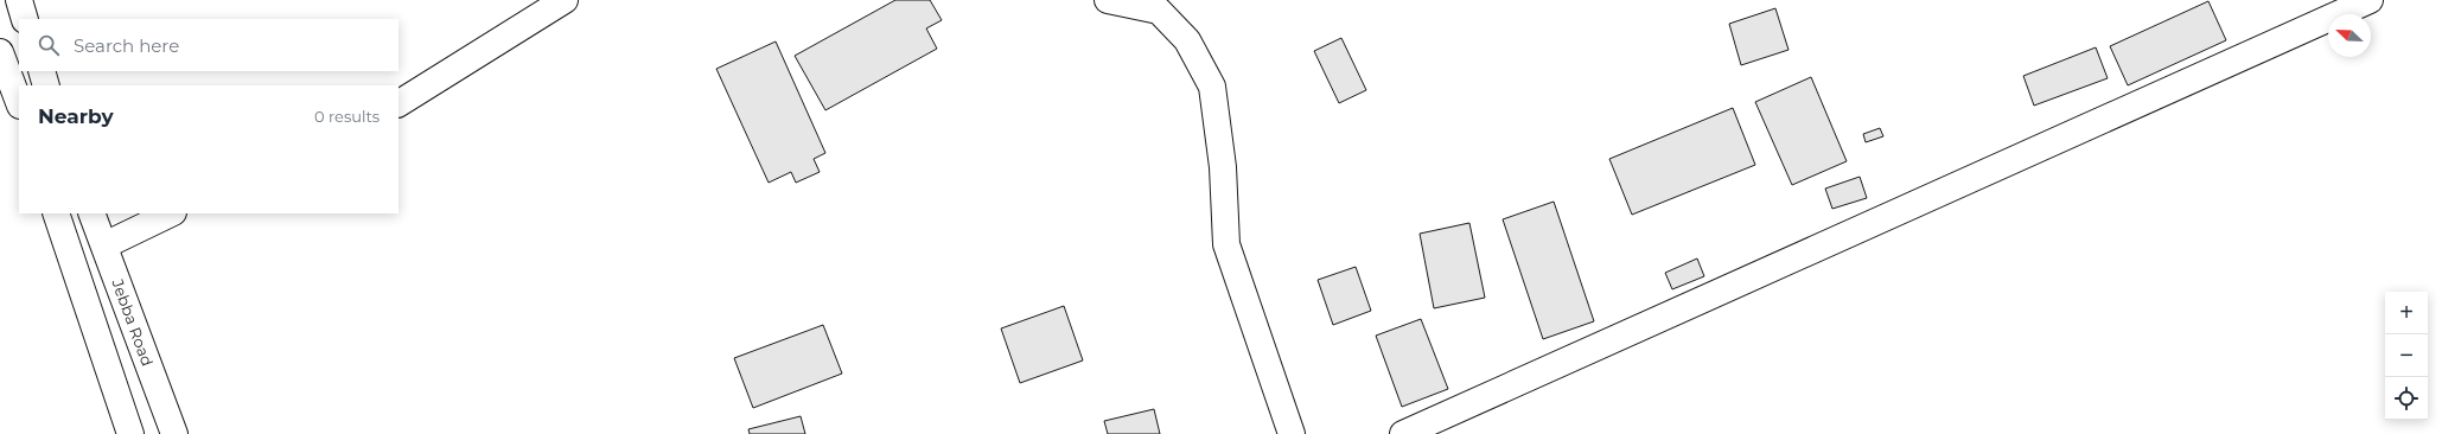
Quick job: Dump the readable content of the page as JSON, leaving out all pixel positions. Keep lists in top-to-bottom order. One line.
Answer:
{"streets":{"main road":["Jebba Road"]},"north":"top left","page":{"search":"Search here","heading":["Nearby","0 results"],"map_buttons":["+","−"]}}
